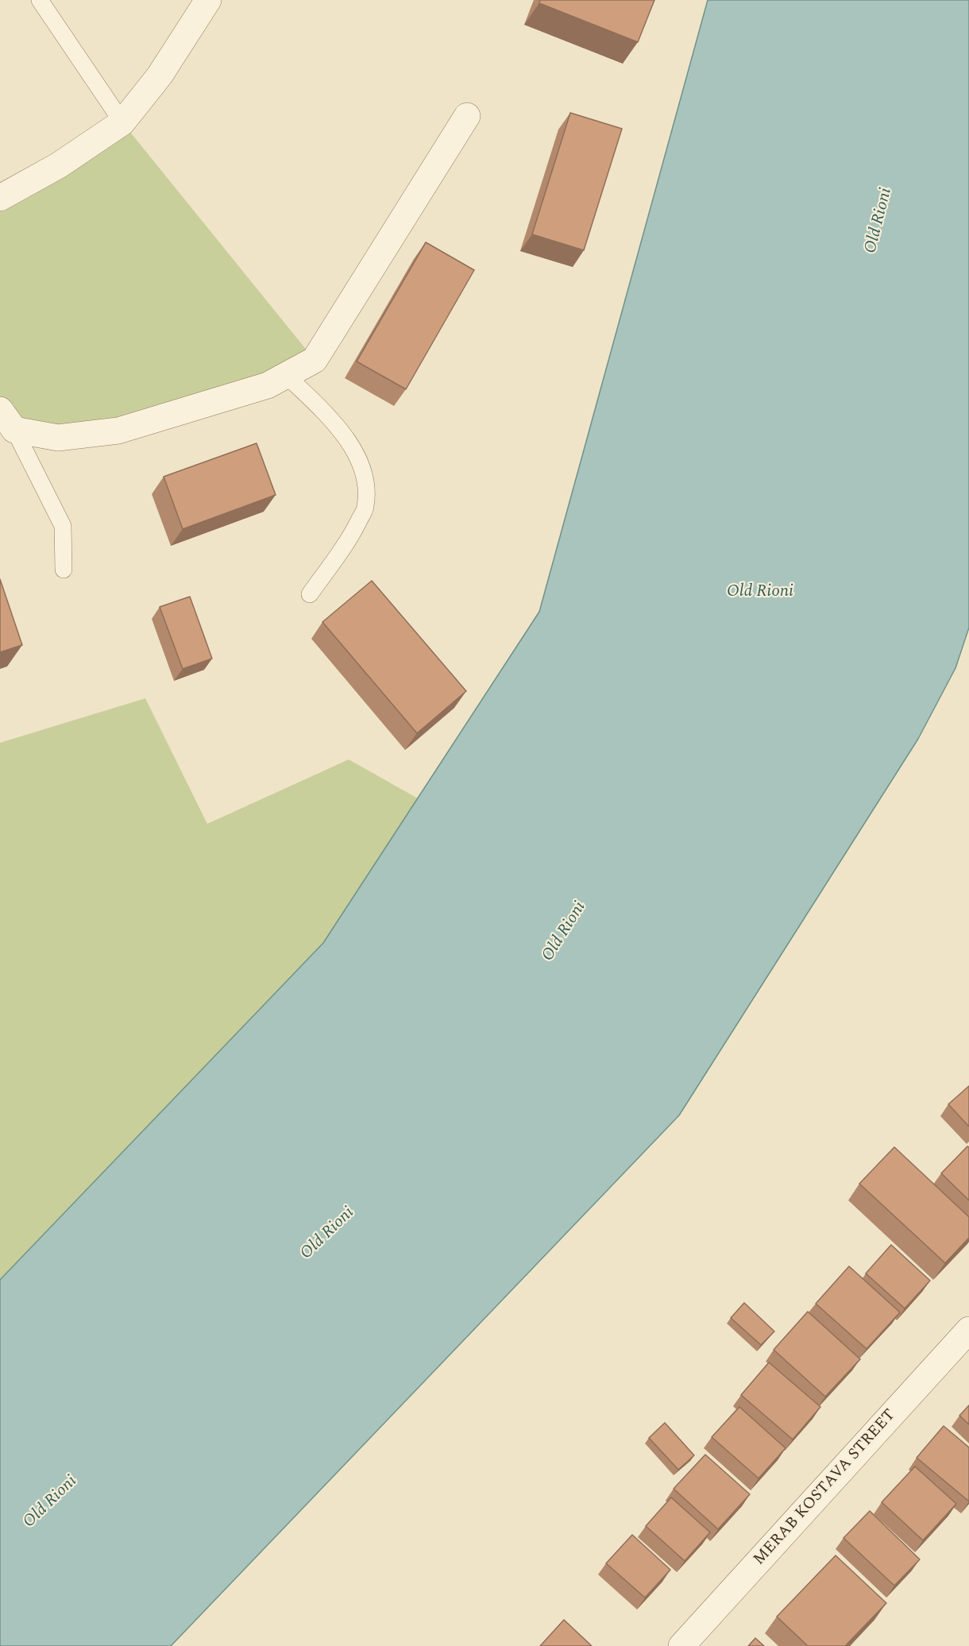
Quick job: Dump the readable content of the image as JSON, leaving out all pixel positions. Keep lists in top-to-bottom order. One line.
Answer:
{"streets":{"street":["MERAB KOSTAVA STREET"]},"water":["Old Rioni"]}
